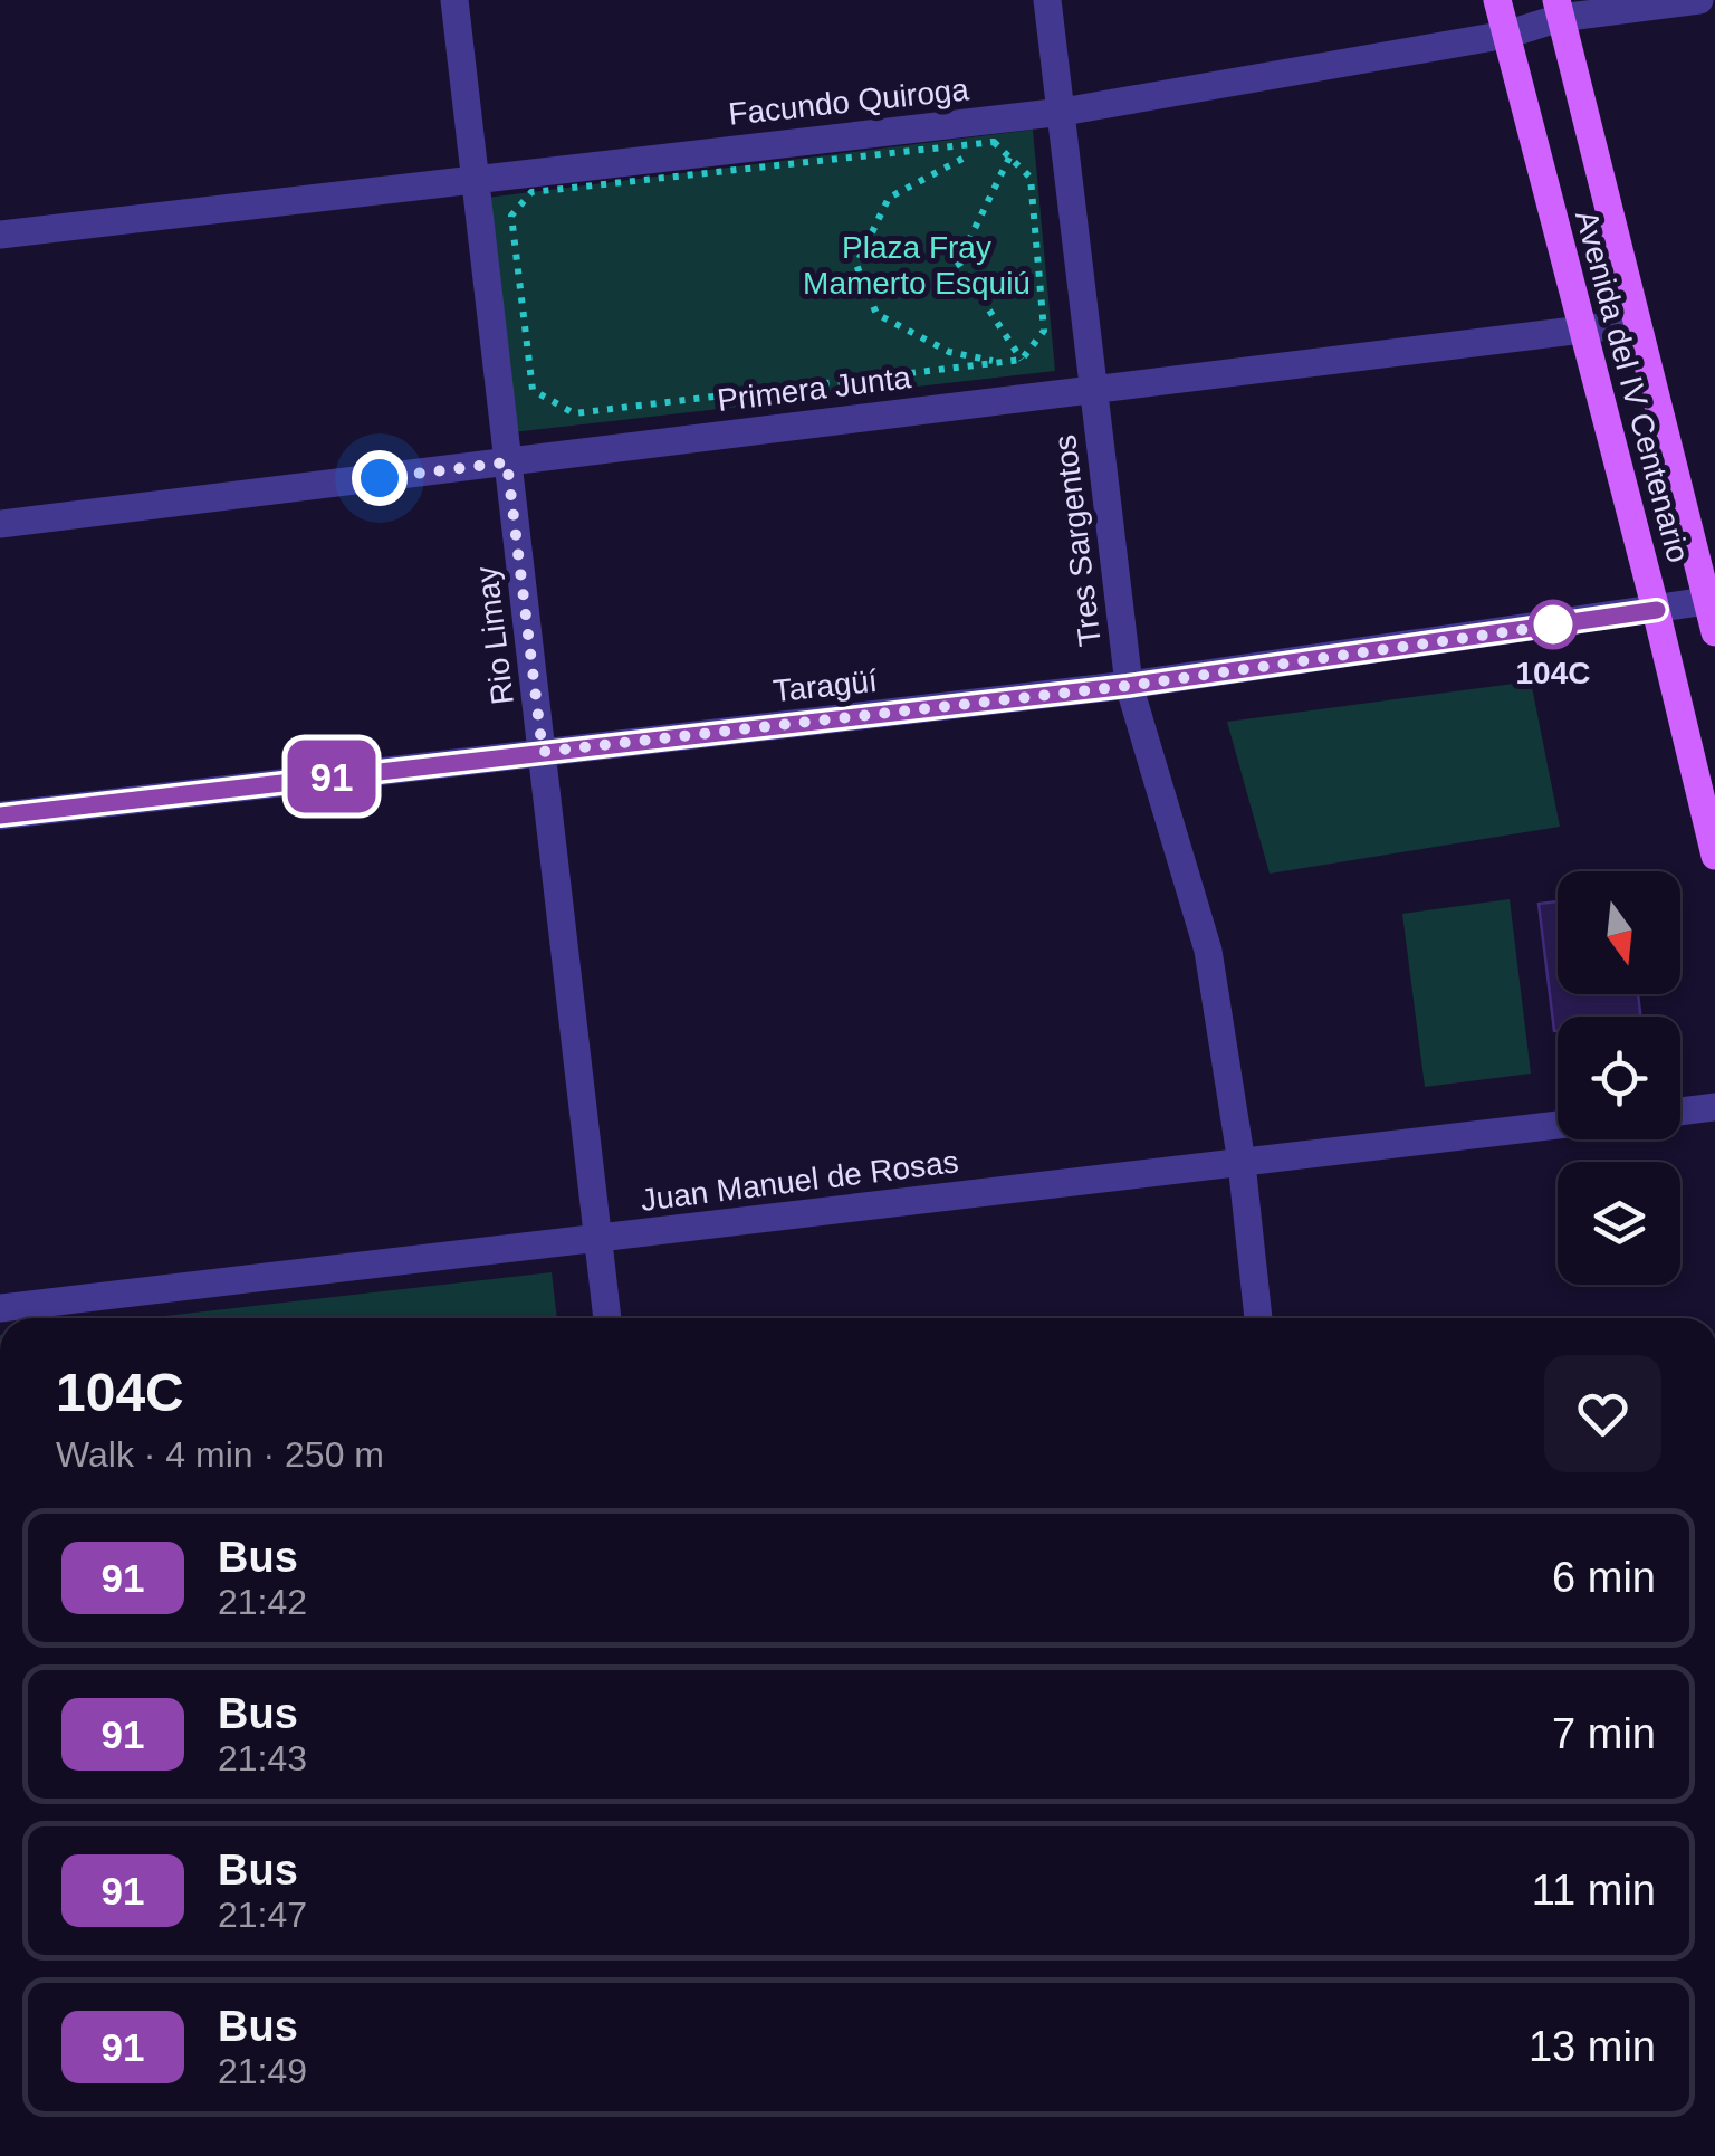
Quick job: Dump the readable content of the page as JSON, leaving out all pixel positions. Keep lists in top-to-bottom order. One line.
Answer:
{"streets":{"main road":["Avenida del IV Centenario"],"street":["Facundo Quiroga","Primera Junta","Tres Sargentos","Rio Limay","Taragüí","Juan Manuel de Rosas"]},"crossings":[["Facundo Quiroga","Avenida del IV Centenario"],["Facundo Quiroga","Tres Sargentos"],["Facundo Quiroga","Rio Limay"],["Avenida del IV Centenario","Primera Junta"],["Avenida del IV Centenario","Taragüí"],["Primera Junta","Tres Sargentos"],["Primera Junta","Rio Limay"],["Tres Sargentos","Taragüí"],["Tres Sargentos","Juan Manuel de Rosas"],["Rio Limay","Taragüí"],["Rio Limay","Juan Manuel de Rosas"]],"parks":["Plaza Fray Mamerto Esquiú"],"places":["104C"],"lines":["bus line 91"],"north":"bottom","page":{"on_map":"91","heading":["104C","Walk · 4 min · 250 m"],"list":[{"mark":"91","name":"Bus","note":"21:42","value":"6 min"},{"mark":"91","name":"Bus","note":"21:43","value":"7 min"},{"mark":"91","name":"Bus","note":"21:47","value":"11 min"},{"mark":"91","name":"Bus","note":"21:49","value":"13 min"}]}}
